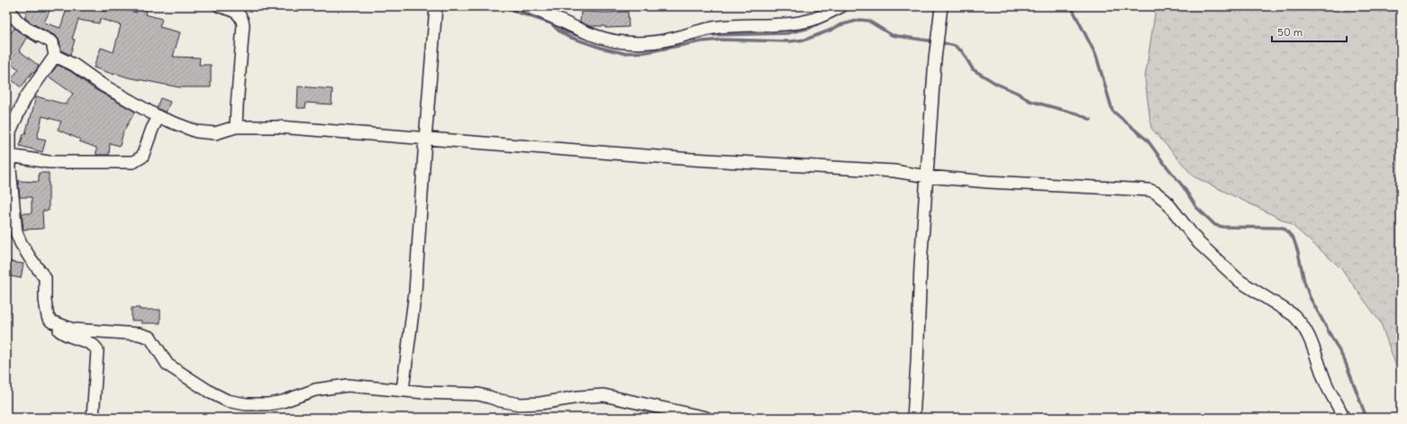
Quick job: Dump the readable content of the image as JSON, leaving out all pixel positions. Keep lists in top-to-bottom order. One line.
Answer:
{"scale_bar":"50 m"}
